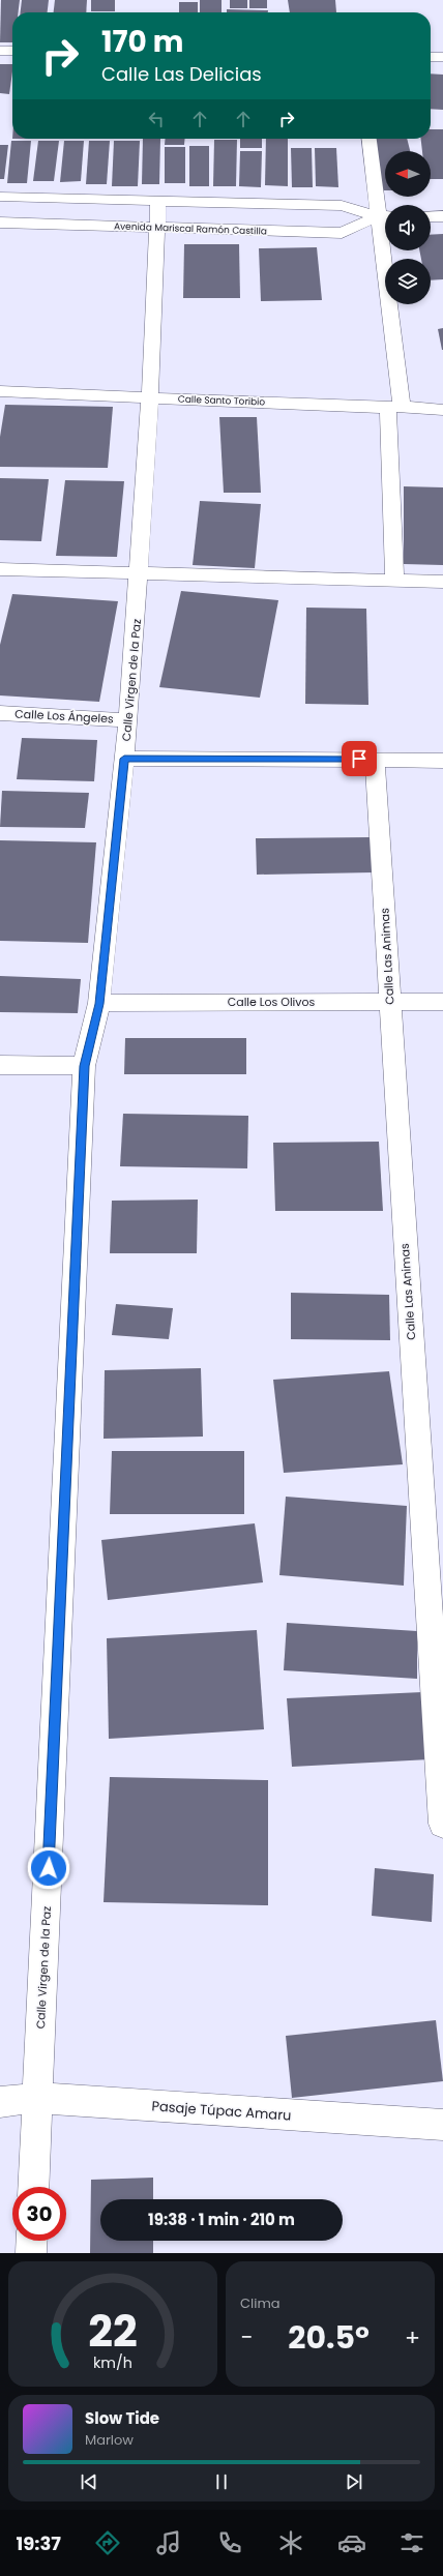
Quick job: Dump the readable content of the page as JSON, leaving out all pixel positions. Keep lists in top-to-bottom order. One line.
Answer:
{"streets":{"street":["Avenida Mariscal Ramón Castilla","Calle Santo Toribio","Calle Virgen de la Paz","Calle Los Ángeles","Calle Las Animas","Calle Los Olivos","Pasaje Túpac Amaru"]},"crossings":[["Avenida Mariscal Ramón Castilla","Calle Virgen de la Paz"],["Calle Santo Toribio","Calle Virgen de la Paz"],["Calle Virgen de la Paz","Calle Los Ángeles"],["Calle Virgen de la Paz","Calle Los Olivos"],["Calle Virgen de la Paz","Pasaje Túpac Amaru"],["Calle Las Animas","Calle Los Olivos"]],"north":"left","page":{"turn":["170 m","Calle Las Delicias"],"limit":"30","trip":"19:38 · 1 min · 210 m","tile":"Clima","heat":["−","20.5°","+"],"song":["Slow Tide","Marlow"],"tabs":"19:37","gauge":["22","km/h"]}}
